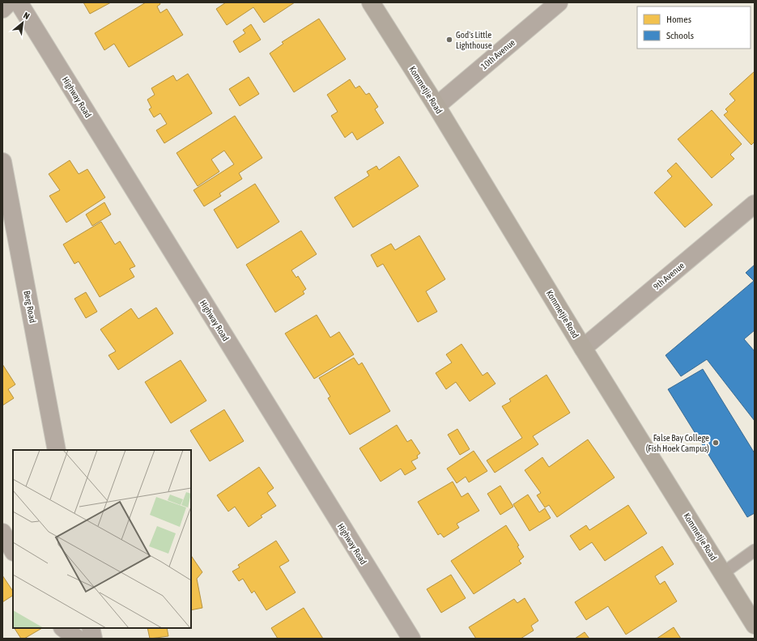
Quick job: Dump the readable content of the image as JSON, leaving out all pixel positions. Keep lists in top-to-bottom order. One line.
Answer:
{"streets":{"main road":["Kommetjie Road"],"street":["10th Avenue","Highway Road","9th Avenue","Berg Road"]},"crossings":[["10th Avenue","Kommetjie Road"],["Kommetjie Road","9th Avenue"]],"places":["God's Little Lighthouse","False Bay College (Fish Hoek Campus)"],"legend":["Homes","Schools"],"north":"top right"}
